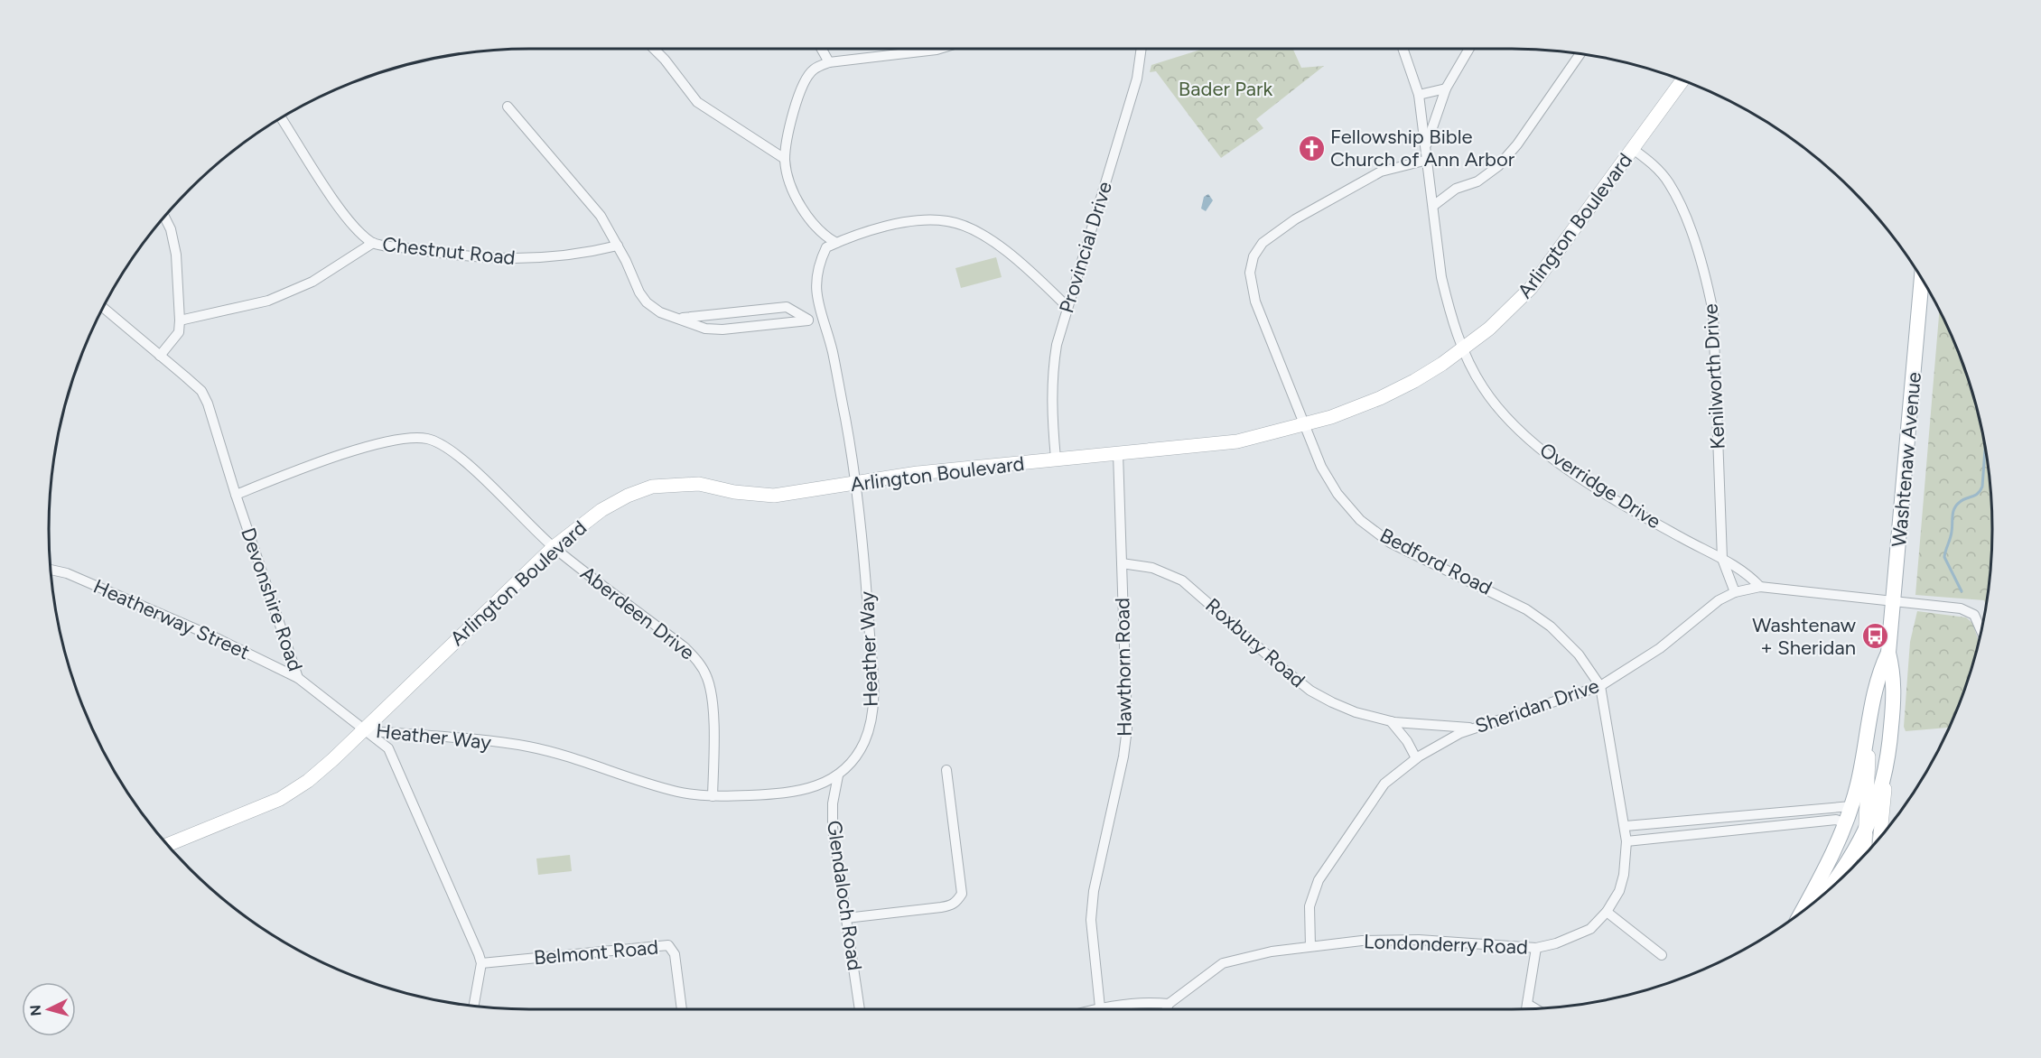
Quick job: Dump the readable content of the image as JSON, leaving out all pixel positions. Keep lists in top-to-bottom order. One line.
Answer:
{"streets":{"main road":["Washtenaw Avenue"],"street":["Arlington Boulevard","Provincial Drive","Chestnut Road","Kenilworth Drive","Overridge Drive","Bedford Road","Devonshire Road","Aberdeen Drive","Heatherway Street","Roxbury Road","Heather Way","Hawthorn Road","Sheridan Drive","Glendaloch Road","Londonderry Road","Belmont Road"]},"crossings":[["Arlington Boulevard","Provincial Drive"],["Arlington Boulevard","Kenilworth Drive"],["Arlington Boulevard","Overridge Drive"],["Arlington Boulevard","Bedford Road"],["Arlington Boulevard","Devonshire Road"],["Arlington Boulevard","Aberdeen Drive"],["Arlington Boulevard","Heather Way"],["Arlington Boulevard","Hawthorn Road"],["Kenilworth Drive","Overridge Drive"],["Kenilworth Drive","Sheridan Drive"],["Washtenaw Avenue","Sheridan Drive"],["Overridge Drive","Bedford Road"],["Overridge Drive","Sheridan Drive"],["Bedford Road","Sheridan Drive"],["Bedford Road","Londonderry Road"],["Devonshire Road","Aberdeen Drive"],["Devonshire Road","Heatherway Street"],["Devonshire Road","Heather Way"],["Devonshire Road","Belmont Road"],["Aberdeen Drive","Heather Way"],["Roxbury Road","Hawthorn Road"],["Roxbury Road","Sheridan Drive"],["Heather Way","Glendaloch Road"],["Sheridan Drive","Londonderry Road"]],"parks":["Bader Park"],"places":{"church":["Fellowship Bible Church of Ann Arbor"],"bus stop":["Washtenaw + Sheridan"]},"north":"left"}
